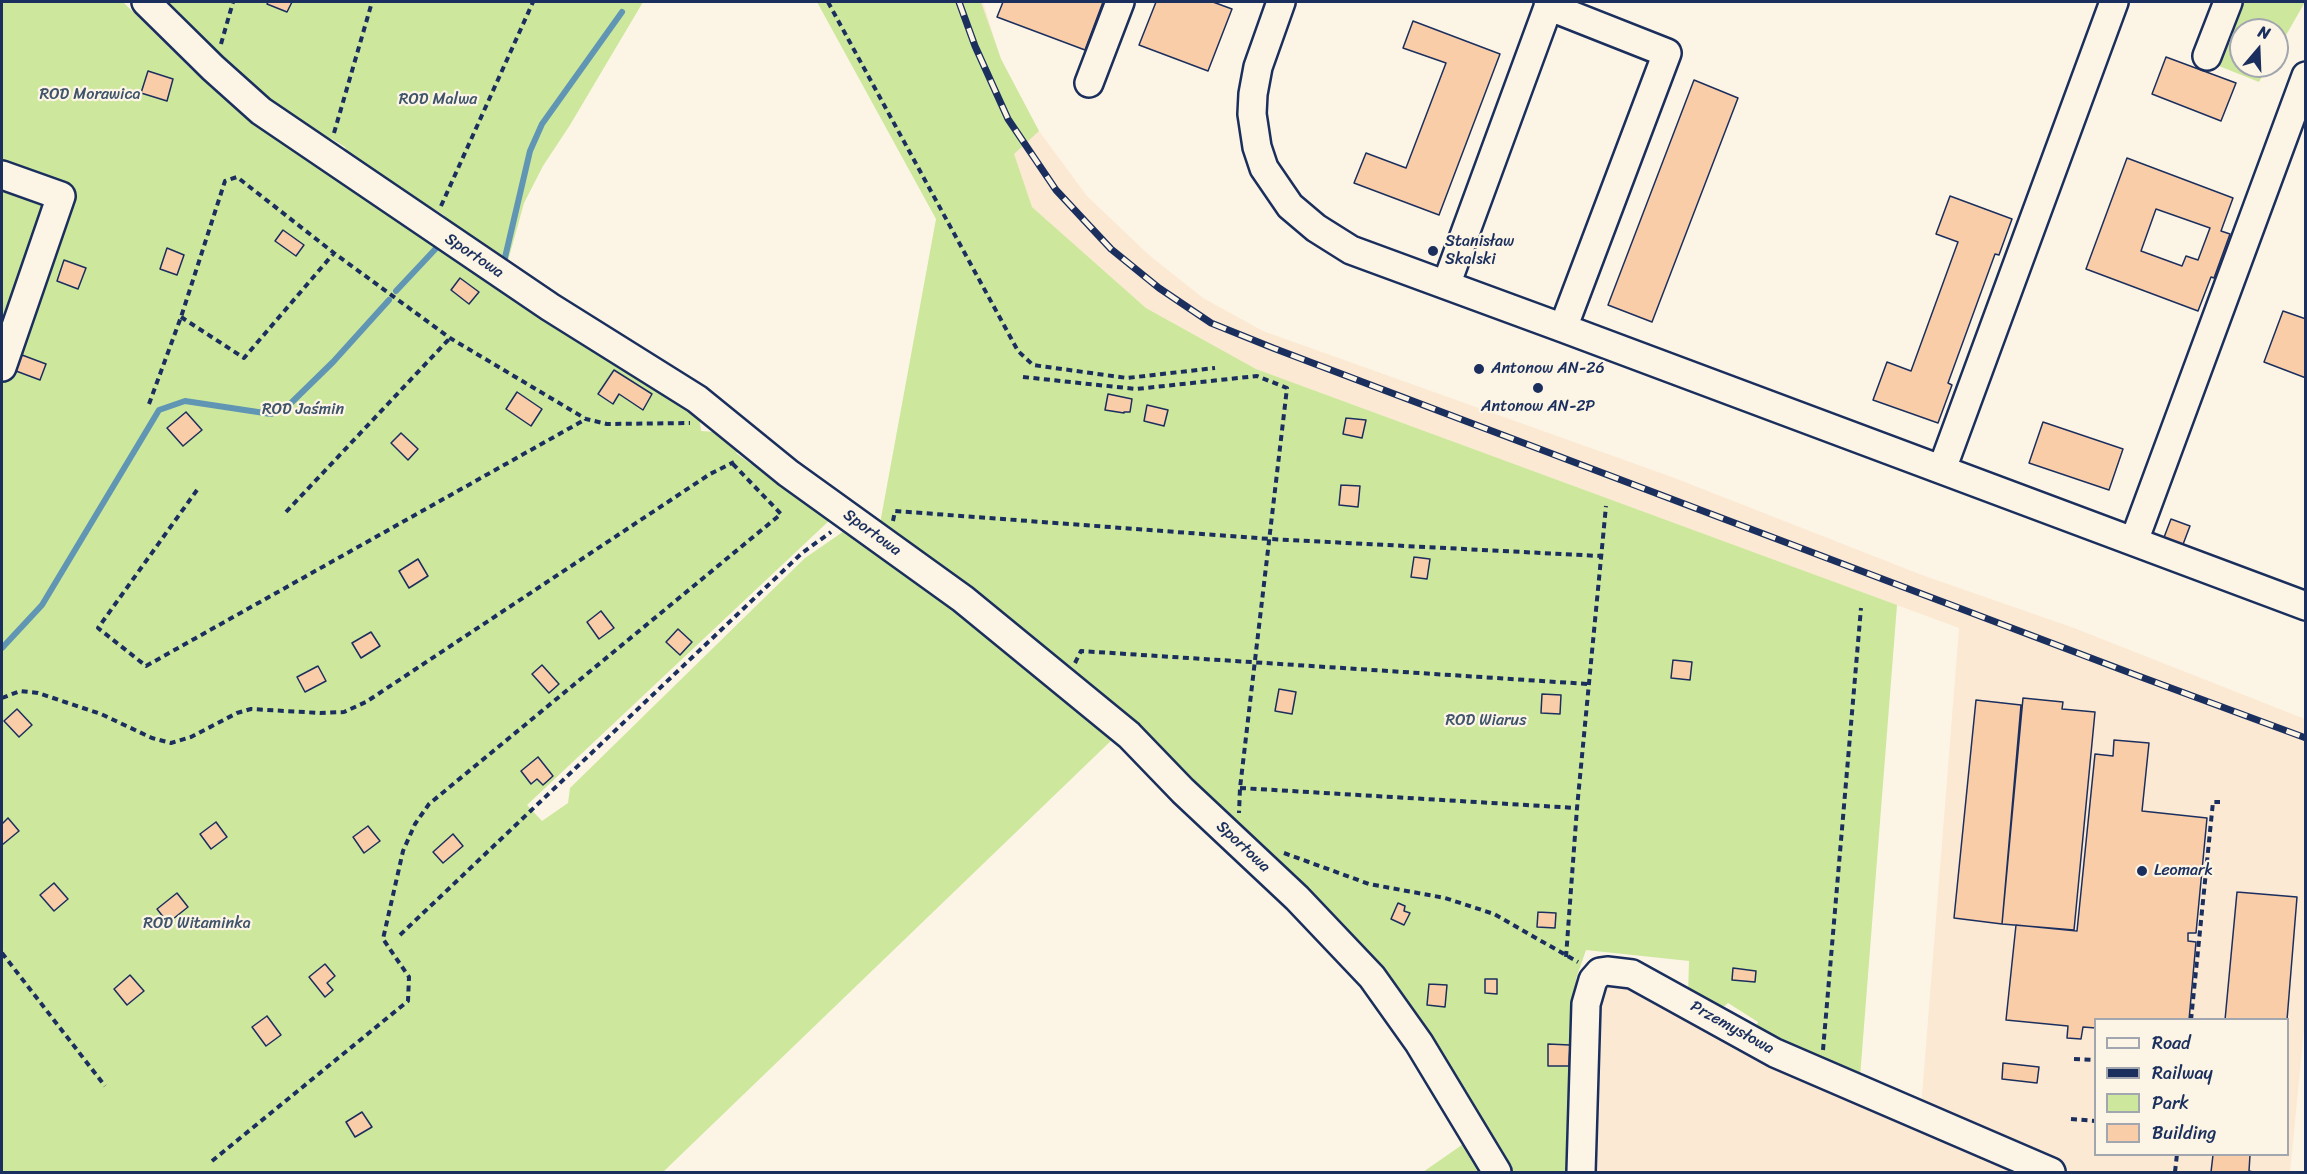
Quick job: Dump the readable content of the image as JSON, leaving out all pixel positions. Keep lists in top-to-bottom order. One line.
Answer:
{"streets":{"street":["Sportowa","Przemysłowa"]},"parks":["ROD Morawica","ROD Malwa","ROD Jaśmin","ROD Wiarus","ROD Witaminka"],"places":["Stanisław Skalski","Antonow AN-26","Antonow AN-2P","Leomark"],"legend":["Road","Railway","Park","Building"],"north":"top"}
